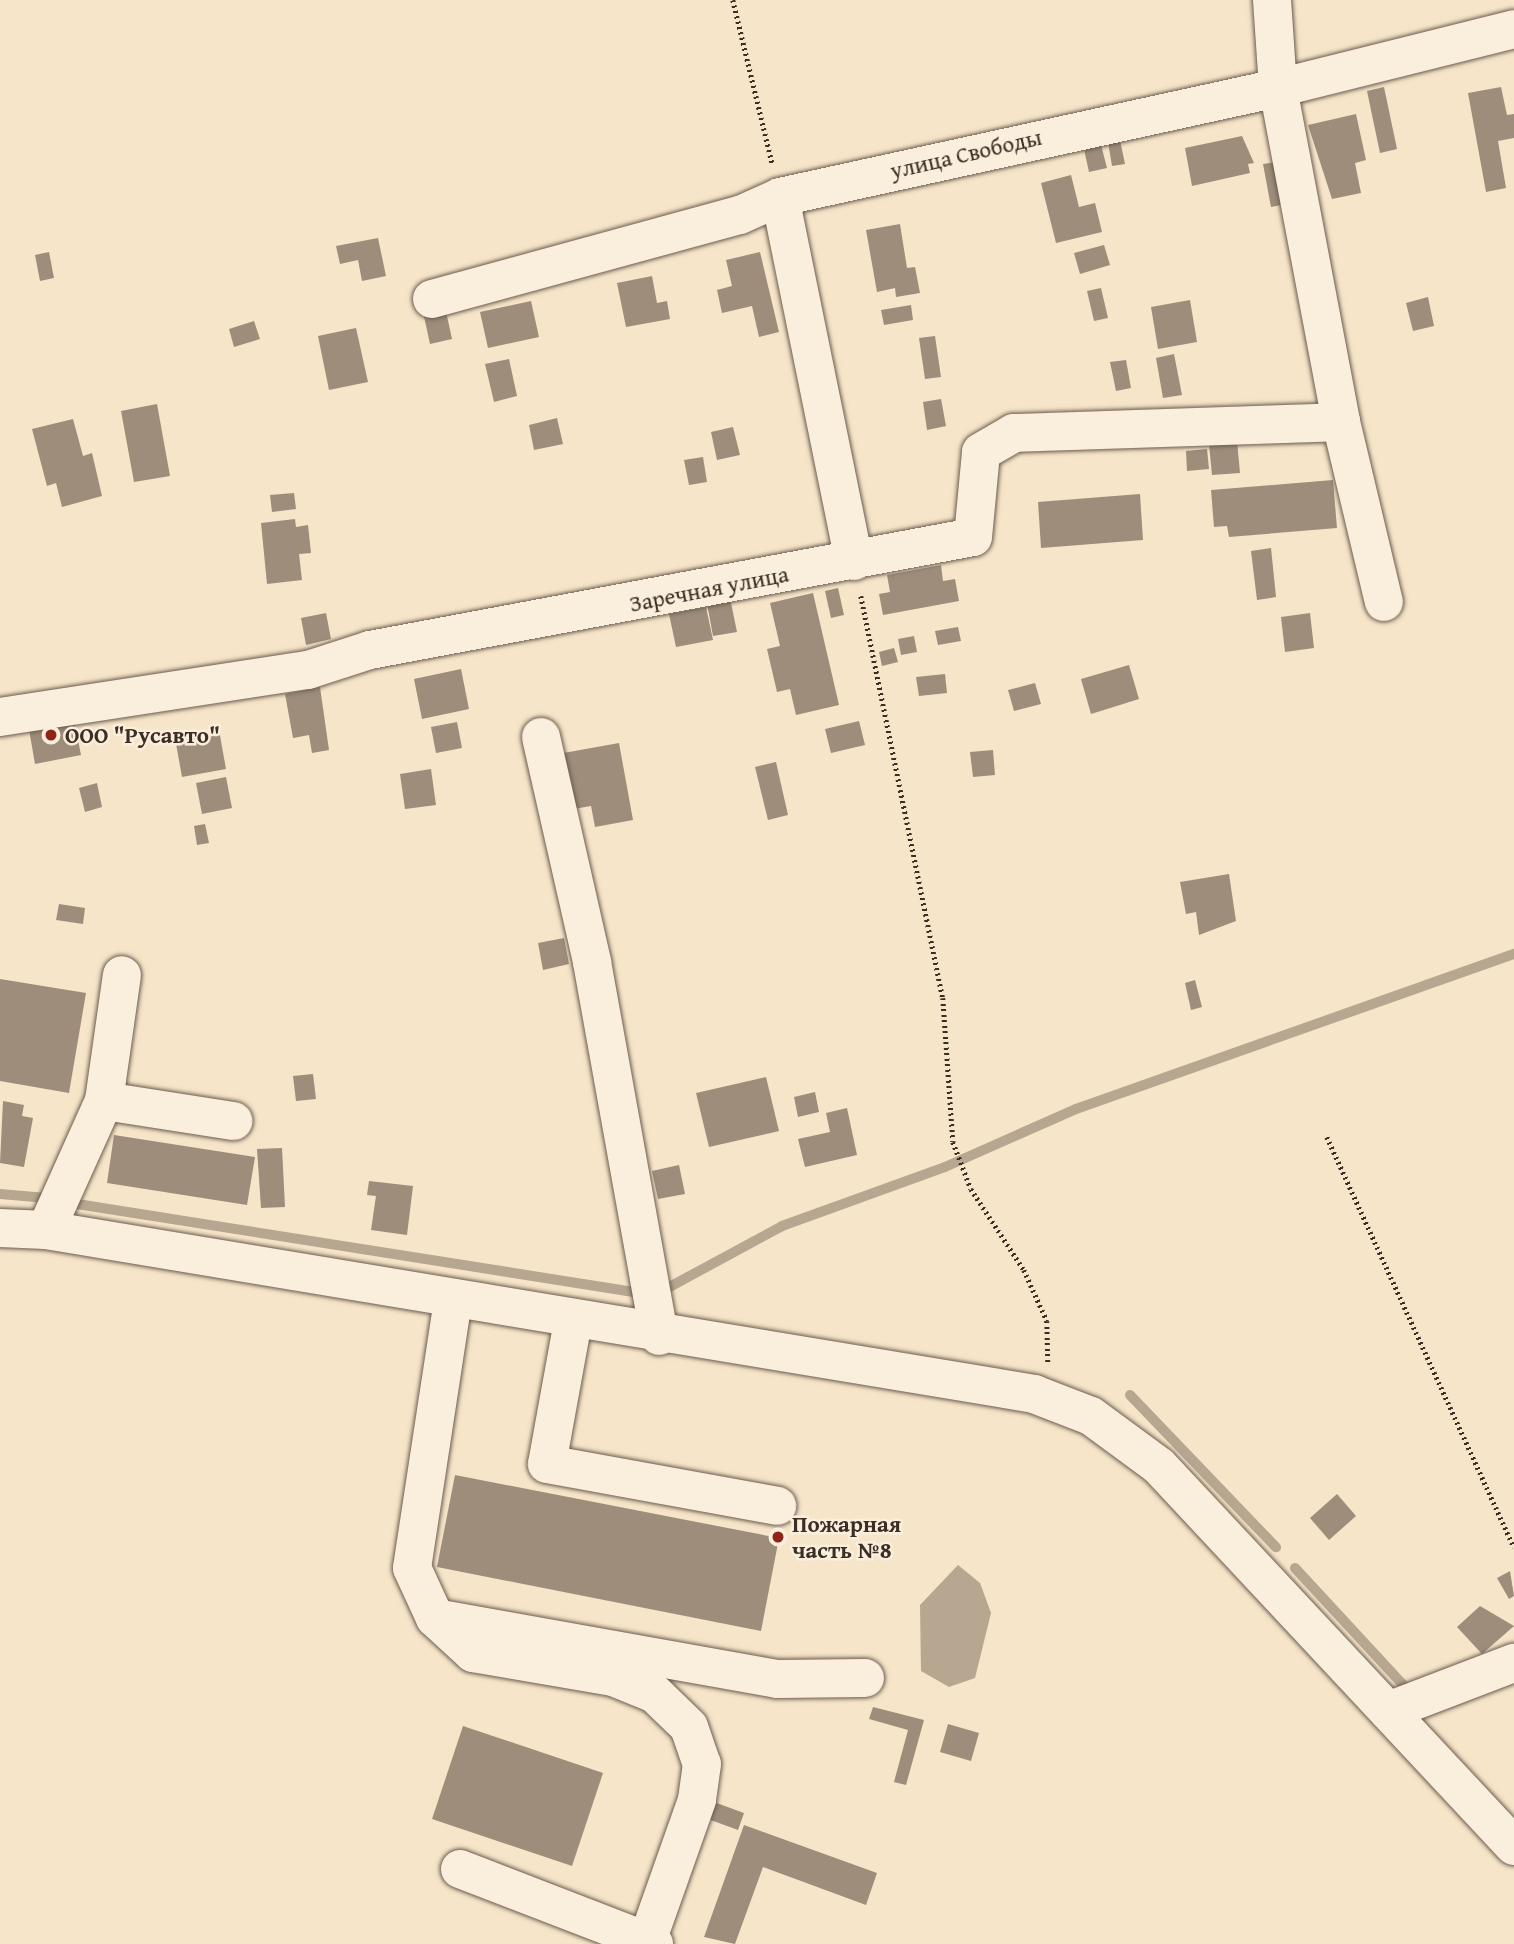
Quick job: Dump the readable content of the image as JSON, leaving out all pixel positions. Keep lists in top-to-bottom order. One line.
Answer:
{"streets":{"street":["улица Свободы","Заречная улица"]},"places":["ООО \"Русавто\"","Пожарная часть №8"]}
